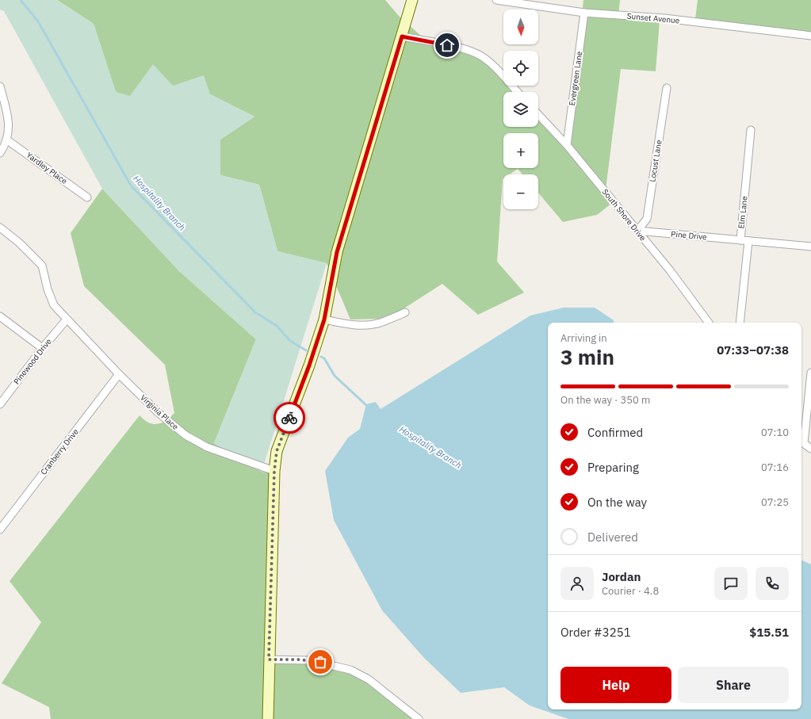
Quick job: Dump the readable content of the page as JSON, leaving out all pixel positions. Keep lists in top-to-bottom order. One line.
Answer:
{"streets":{"street":["Sunset Avenue","Evergreen Lane","Locust Lane","Yardley Place","Elm Lane","South Shore Drive","Pine Drive","Pinewood Drive","Virginia Place","Cranberry Drive"]},"crossings":[["Sunset Avenue","Evergreen Lane"],["Evergreen Lane","South Shore Drive"],["Locust Lane","South Shore Drive"],["Locust Lane","Pine Drive"],["Elm Lane","Pine Drive"],["South Shore Drive","Pine Drive"],["Pinewood Drive","Virginia Place"],["Virginia Place","Cranberry Drive"]],"water":["Hospitality Branch"],"north":"bottom","page":{"map_buttons":["+","−"],"heading":["3 min","Arriving in","07:33–07:38"],"panel":["Jordan","Courier · 4.8","Order #3251","$15.51"],"bar":"On the way · 350 m","list":[["Confirmed","07:10"],["Preparing","07:16"],["On the way","07:25"],"Delivered"],"buttons":["Help","Share"]}}
